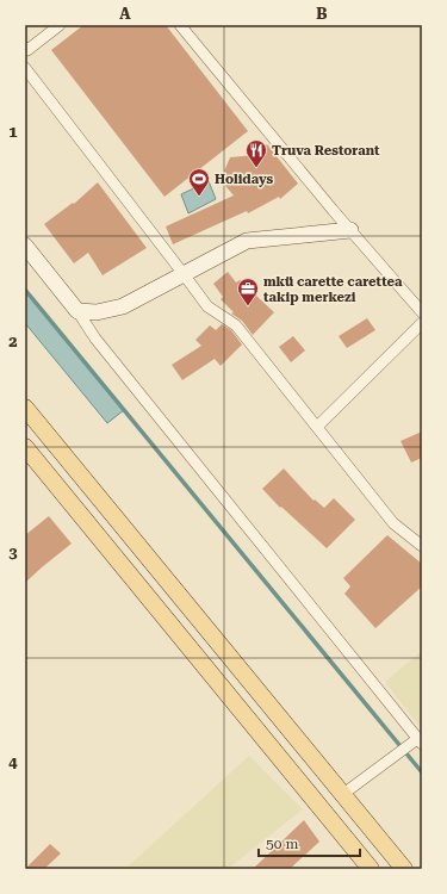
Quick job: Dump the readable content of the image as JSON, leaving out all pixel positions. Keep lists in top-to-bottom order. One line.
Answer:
{"places":{"restaurant":["Truva Restorant"],"sports":["Holidays"],"office":["mkü carette carettea takip merkezi"]},"scale_bar":"50 m","grid":{"columns":["A","B"],"rows":["1","2","3","4"]}}
